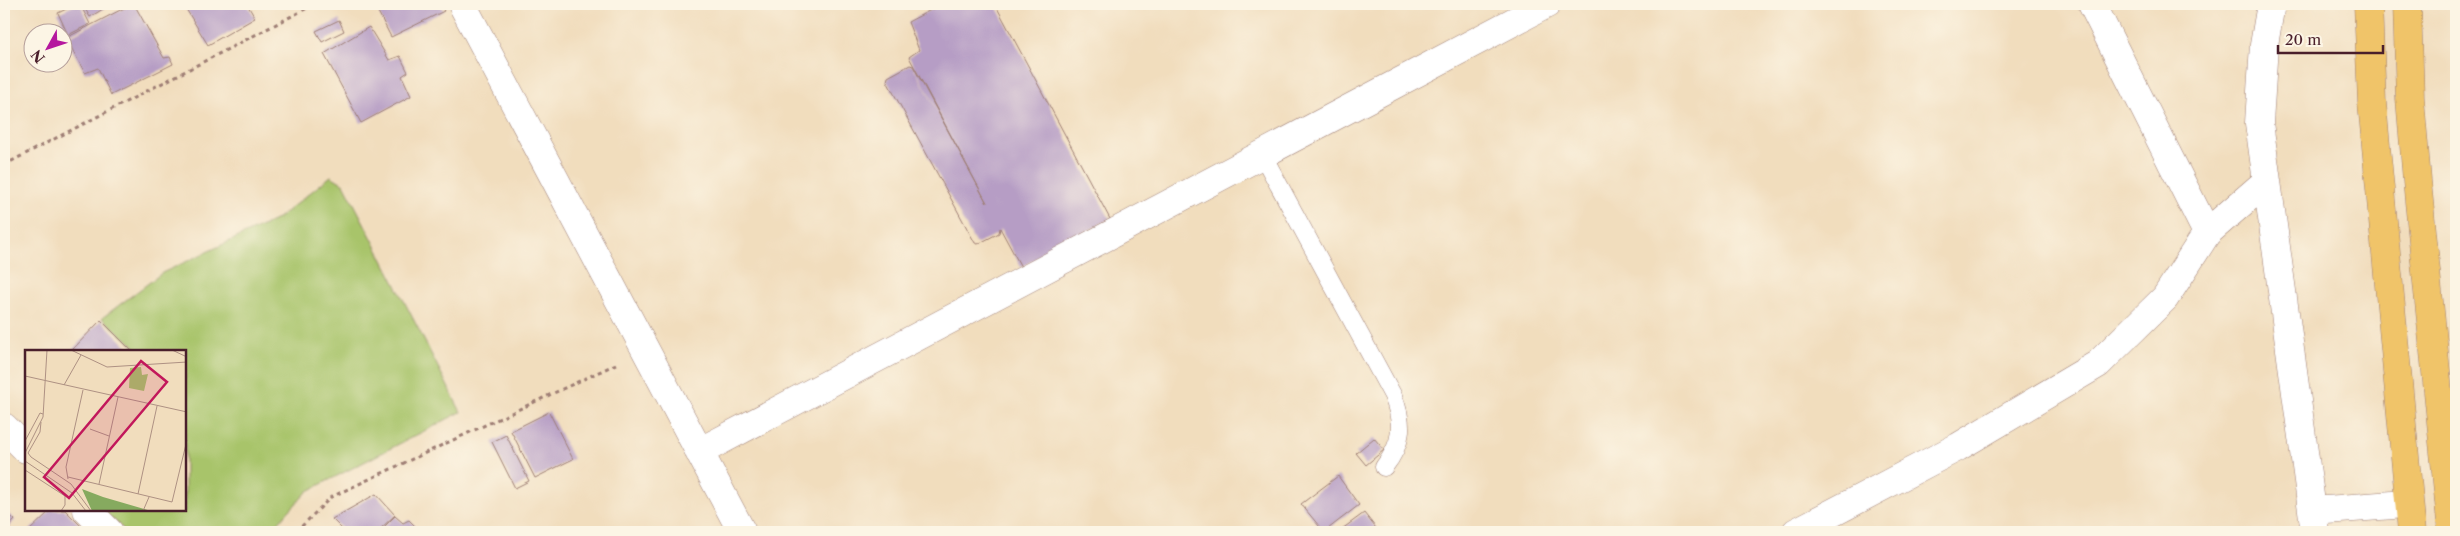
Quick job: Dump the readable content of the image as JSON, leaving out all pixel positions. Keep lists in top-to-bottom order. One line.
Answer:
{"scale_bar":"20 m","north":"bottom left"}
